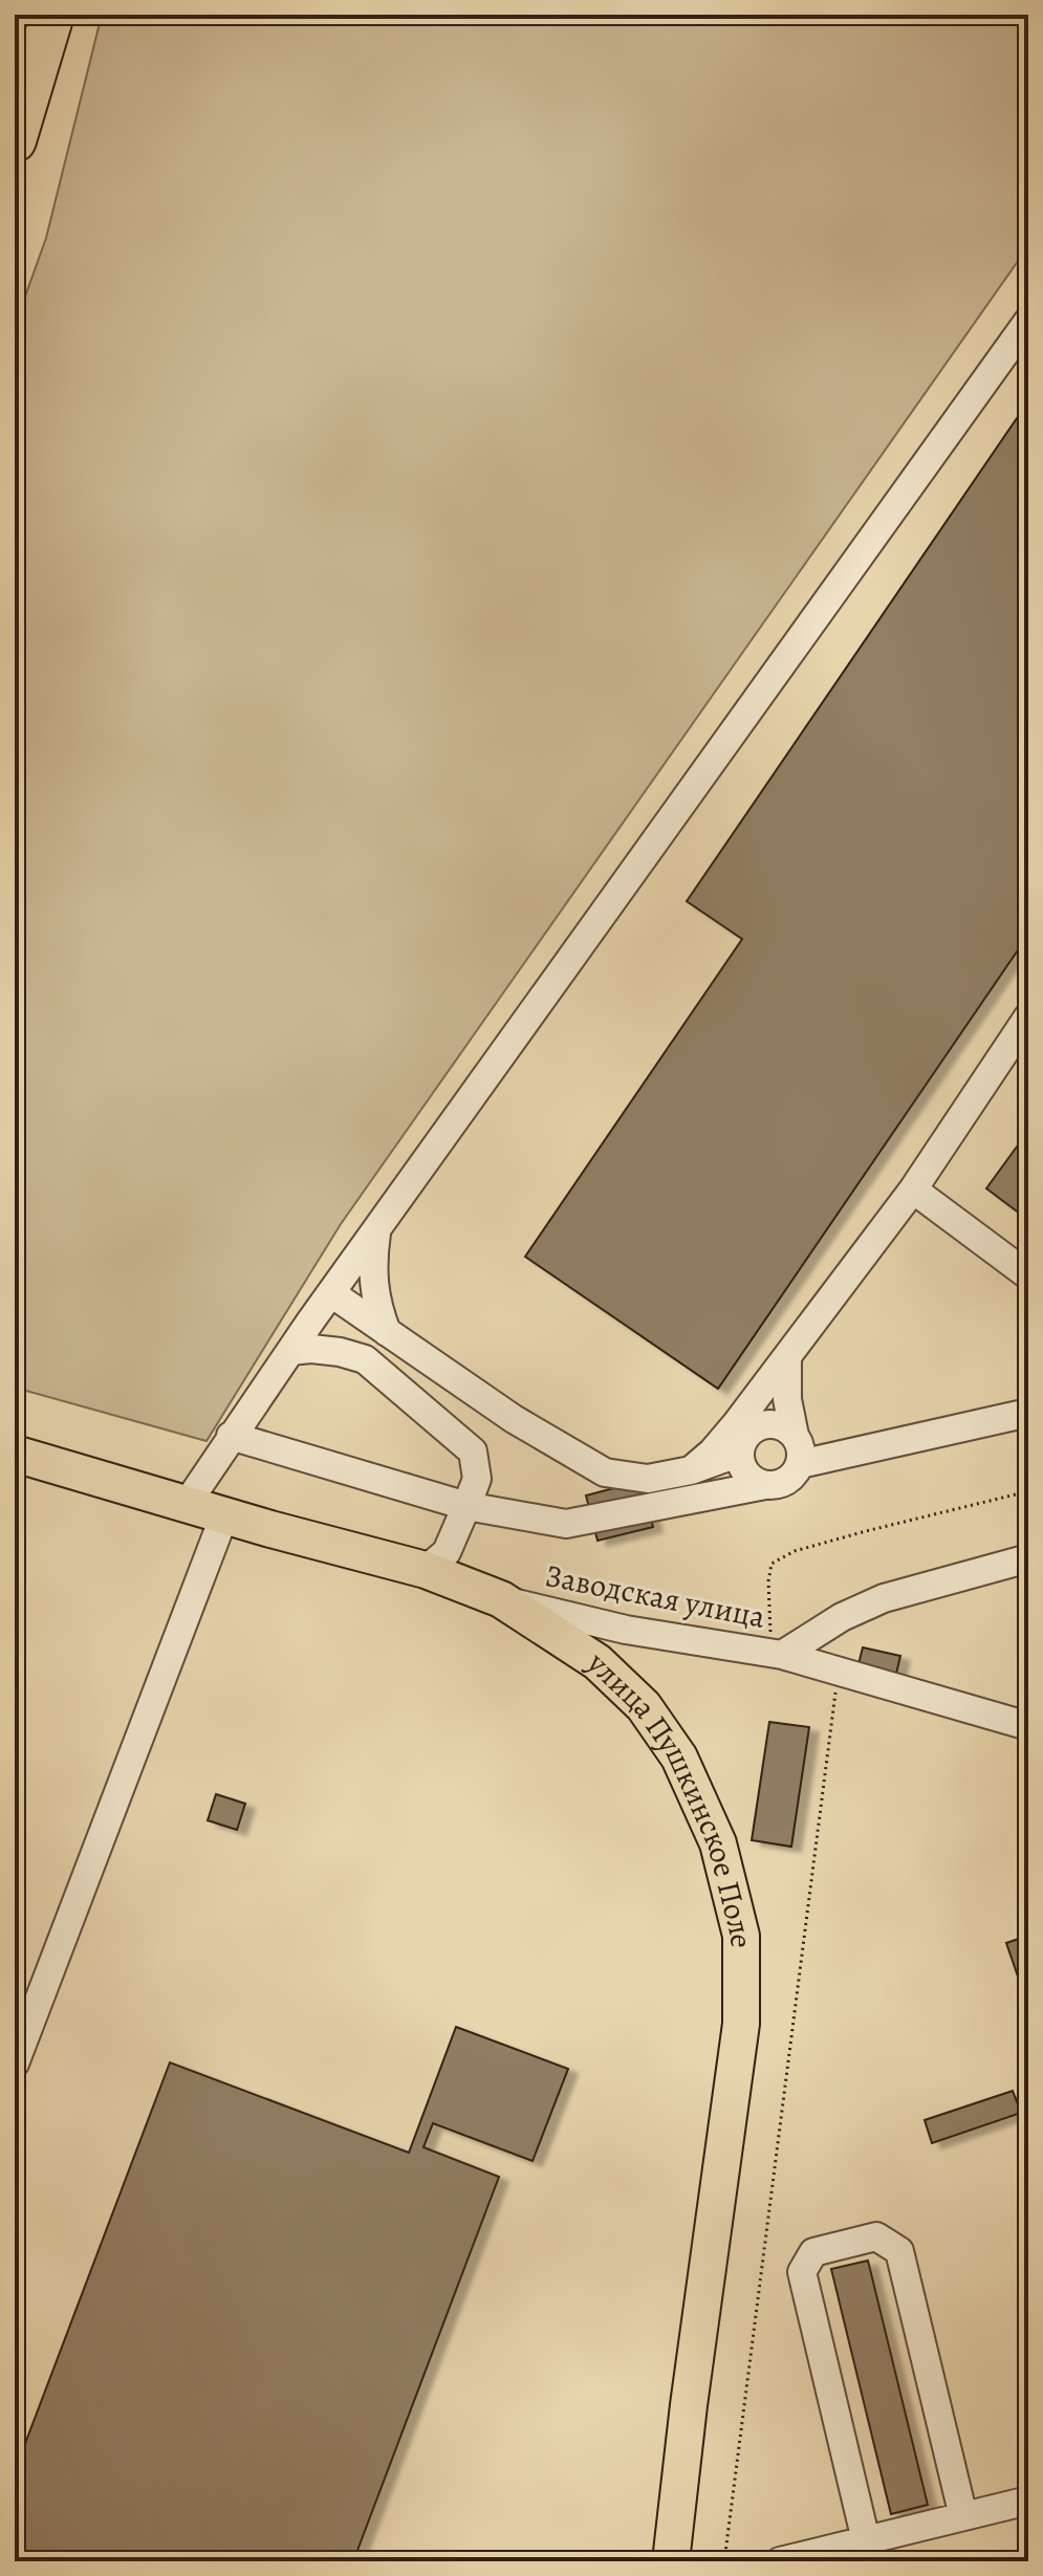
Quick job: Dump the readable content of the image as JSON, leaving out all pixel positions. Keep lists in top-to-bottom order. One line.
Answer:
{"streets":{"main road":["улица Пушкинское Поле"],"street":["Заводская улица"]},"crossings":[["Заводская улица","улица Пушкинское Поле"]]}
